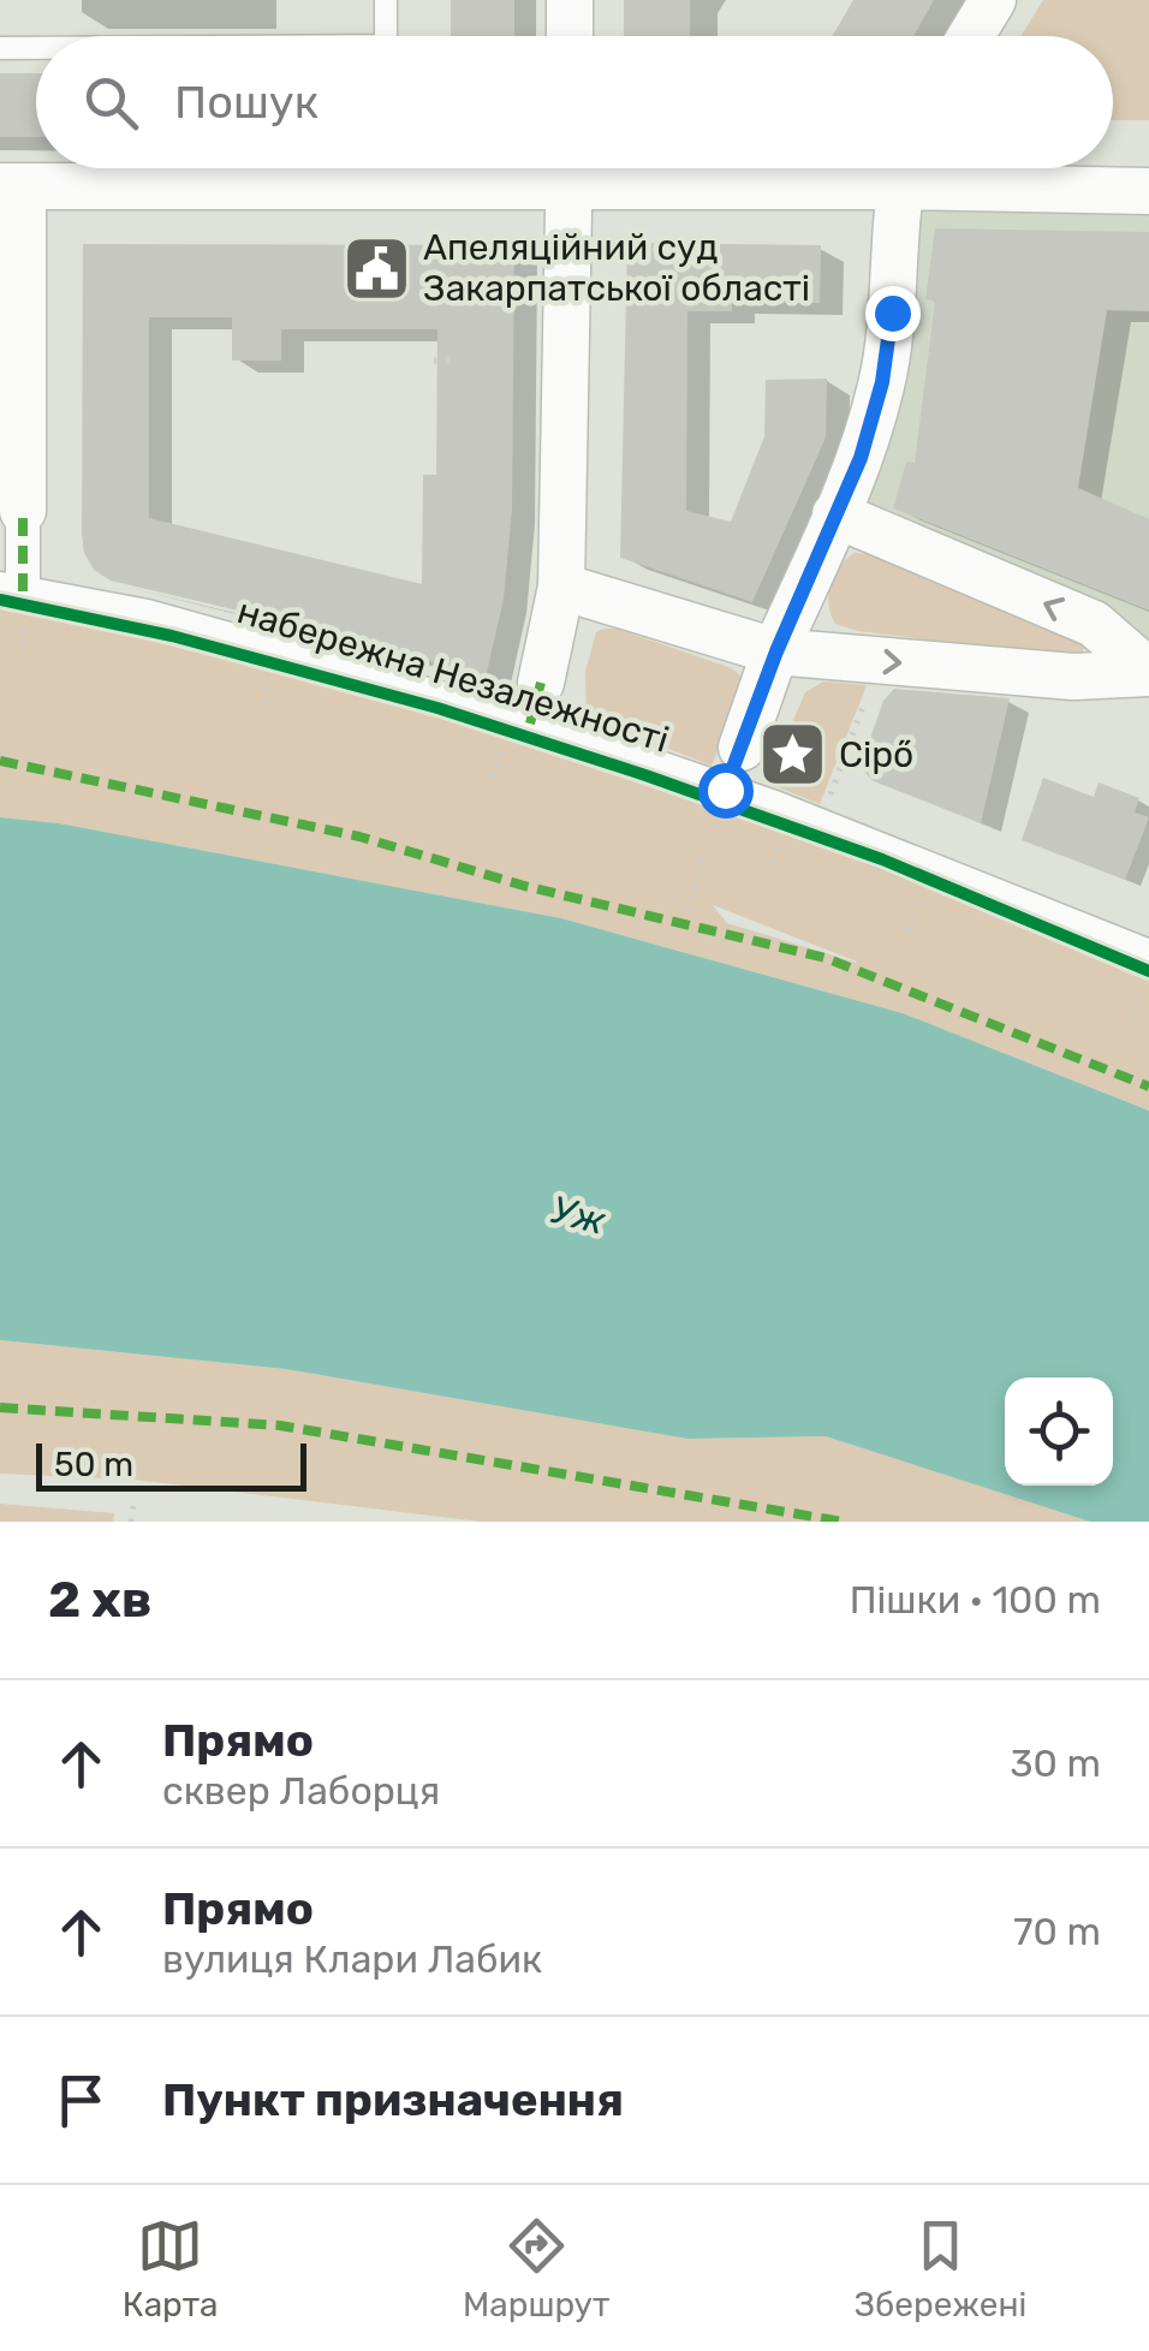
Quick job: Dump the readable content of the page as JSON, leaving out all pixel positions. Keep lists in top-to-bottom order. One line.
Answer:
{"streets":{"street":["набережна Незалежності"]},"water":["Уж"],"places":{"public building":["Апеляційний суд Закарпатської області"],"place":["Cipő"]},"scale_bar":"50 m","page":{"search":"Пошук","scale":"50 m","heading":["2 хв","Пішки · 100 m"],"list":[["Прямо","сквер Лаборця","30 m"],["Прямо","вулиця Клари Лабик","70 m"],"Пункт призначення"],"nav":["Карта","Маршрут","Збережені"]}}
